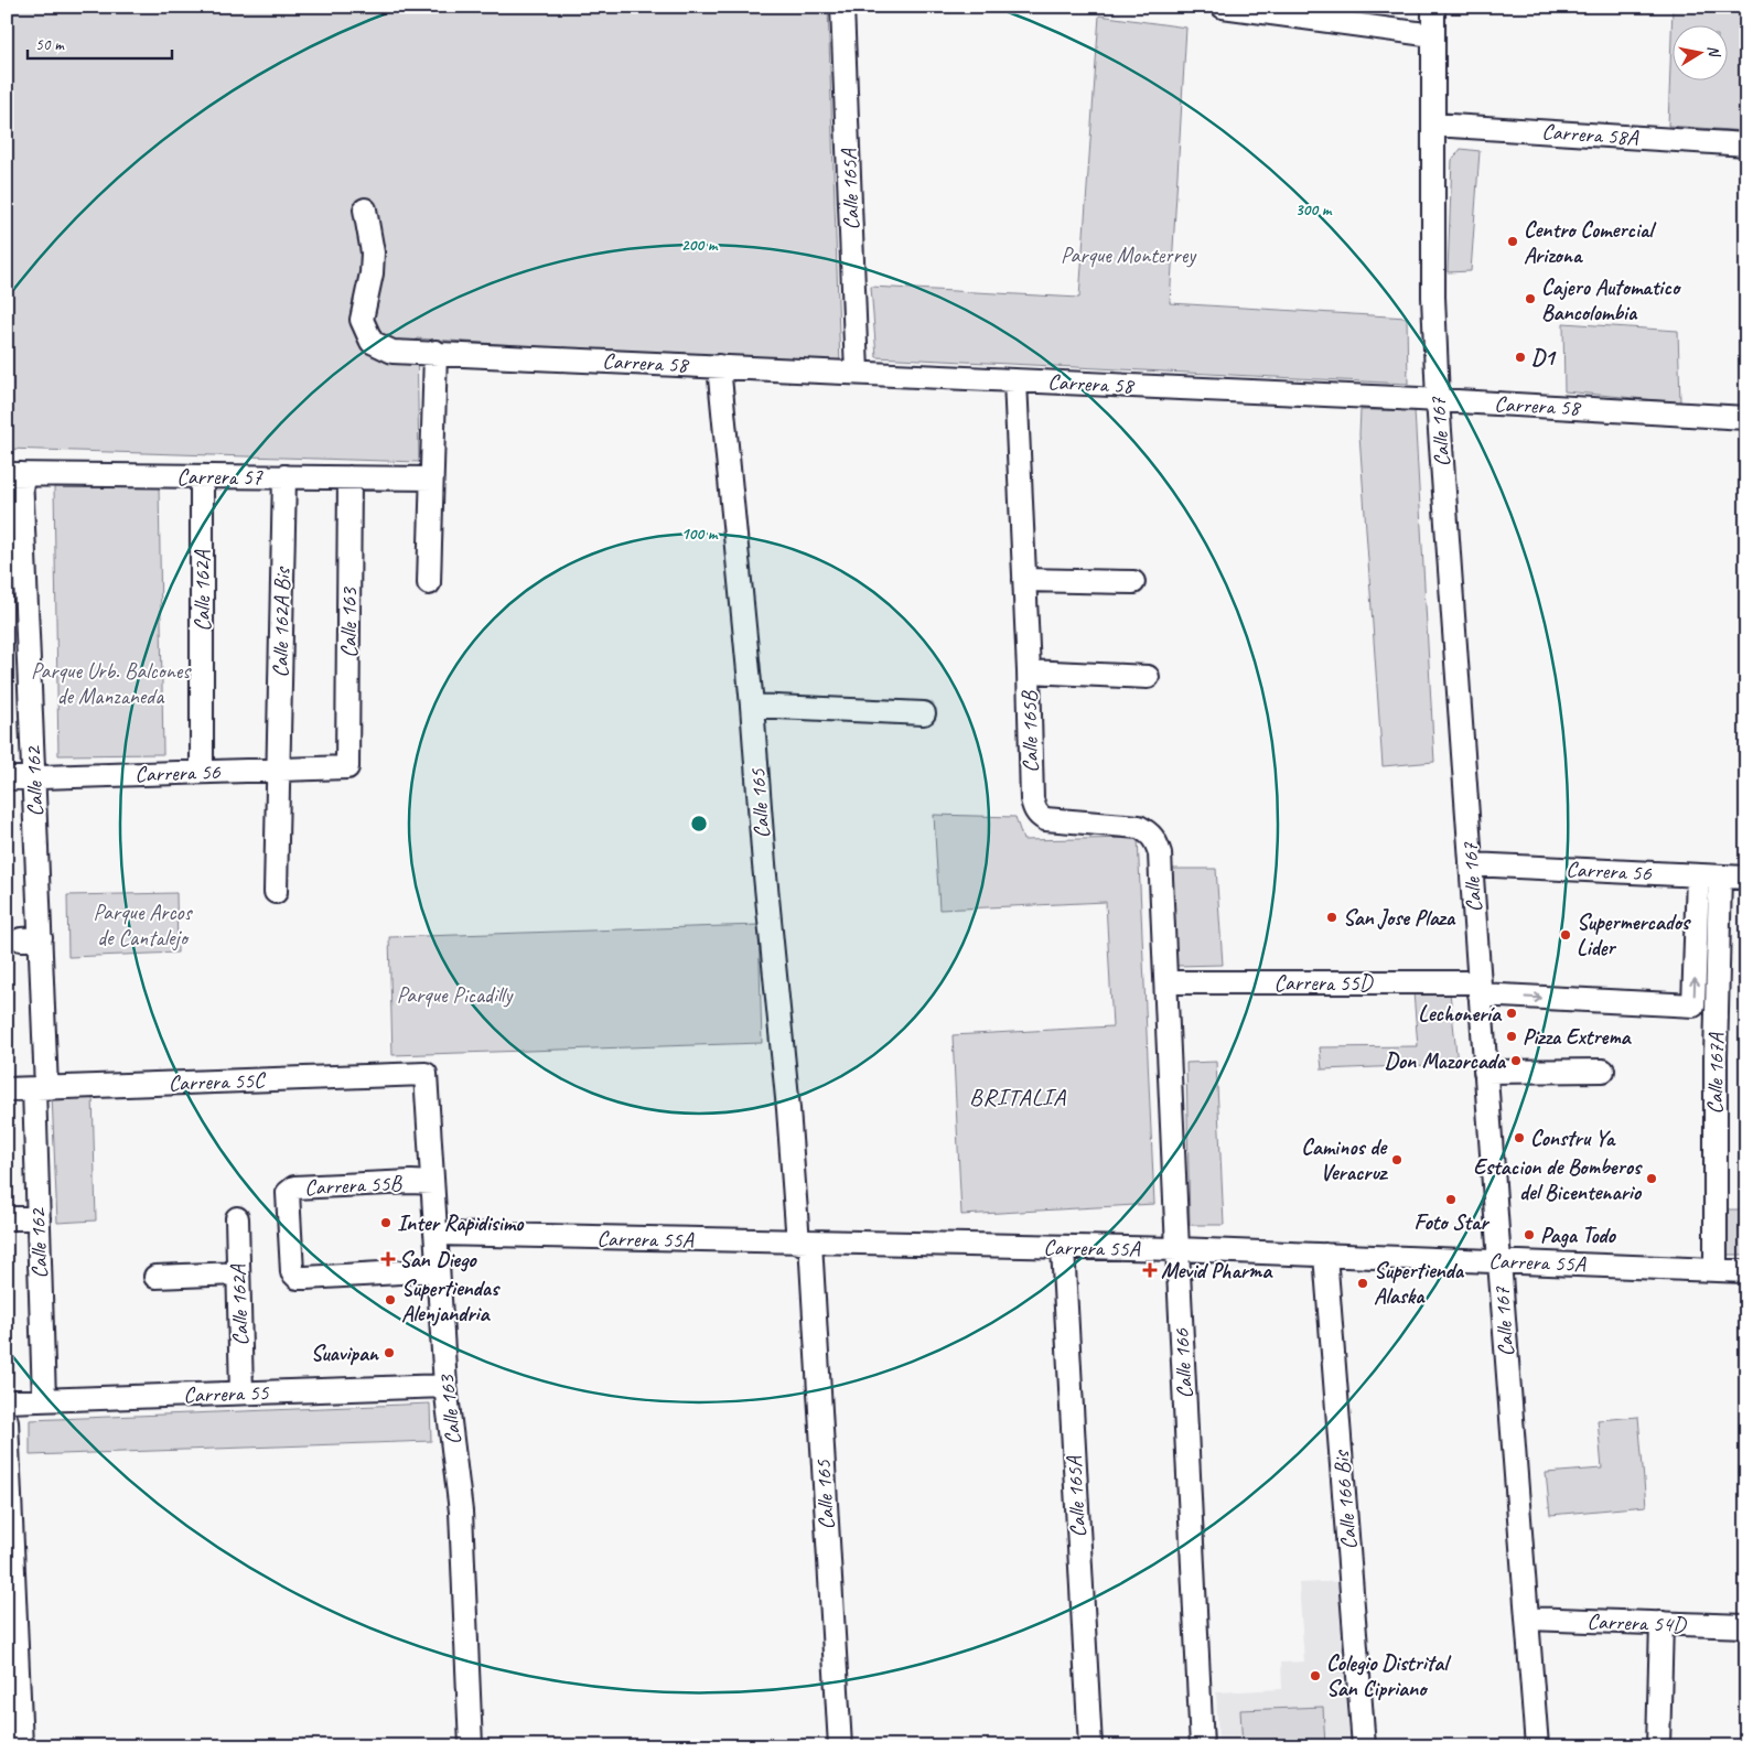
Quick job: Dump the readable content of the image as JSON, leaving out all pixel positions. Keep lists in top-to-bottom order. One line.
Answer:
{"streets":{"street":["Carrera 58A","Calle 165A","Carrera 58","Calle 167","Carrera 57","Calle 162A","Calle 162A Bis","Calle 163","Calle 165B","Carrera 56","Calle 162","Calle 165","Carrera 55D","Calle 167A","Carrera 55C","Carrera 55B","Carrera 55A","Calle 166","Carrera 55","Calle 166 Bis","Carrera 54D"]},"crossings":[["Carrera 58A","Calle 167"],["Calle 165A","Carrera 58"],["Calle 165A","Carrera 55A"],["Carrera 58","Calle 167"],["Carrera 58","Calle 165B"],["Carrera 58","Calle 165"],["Calle 167","Carrera 56"],["Calle 167","Carrera 55D"],["Calle 167","Carrera 55A"],["Calle 167","Carrera 54D"],["Carrera 57","Calle 162A"],["Carrera 57","Calle 162A Bis"],["Carrera 57","Calle 163"],["Carrera 57","Calle 162"],["Calle 162A","Carrera 56"],["Calle 162A","Carrera 55"],["Calle 162A Bis","Carrera 56"],["Calle 163","Carrera 56"],["Calle 163","Carrera 55C"],["Calle 163","Carrera 55B"],["Calle 163","Carrera 55A"],["Calle 163","Carrera 55"],["Calle 165B","Carrera 55D"],["Calle 165B","Calle 166"],["Carrera 56","Calle 162"],["Carrera 56","Carrera 55D"],["Carrera 56","Calle 167A"],["Calle 162","Carrera 55C"],["Calle 162","Carrera 55"],["Calle 165","Carrera 55A"],["Carrera 55D","Calle 167A"],["Carrera 55D","Calle 166"],["Calle 167A","Carrera 55A"],["Carrera 55A","Calle 166"],["Carrera 55A","Calle 166 Bis"]],"districts":["BRITALIA"],"parks":["Parque Monterrey","Parque Urb. Balcones de Manzaneda","Parque Arcos de Cantalejo","Parque Picadilly"],"places":{"other":["Centro Comercial Arizona","Cajero Automatico Bancolombia","D1","San Jose Plaza","Supermercados Lider","Lechonería","Pizza Extrema","Don Mazorcada","Constru Ya","Caminos de Veracruz","Estacion de Bomberos del Bicentenario","Foto Star","Inter Rapidisimo","Paga Todo","Supertienda Alaska","Supertiendas Alenjandria","Suavipan","Colegio Distrital San Cipriano"],"health":["San Diego","Mevid Pharma"]},"scale_bar":"50 m","north":"right","rings":["300 m","200 m","100 m"]}
